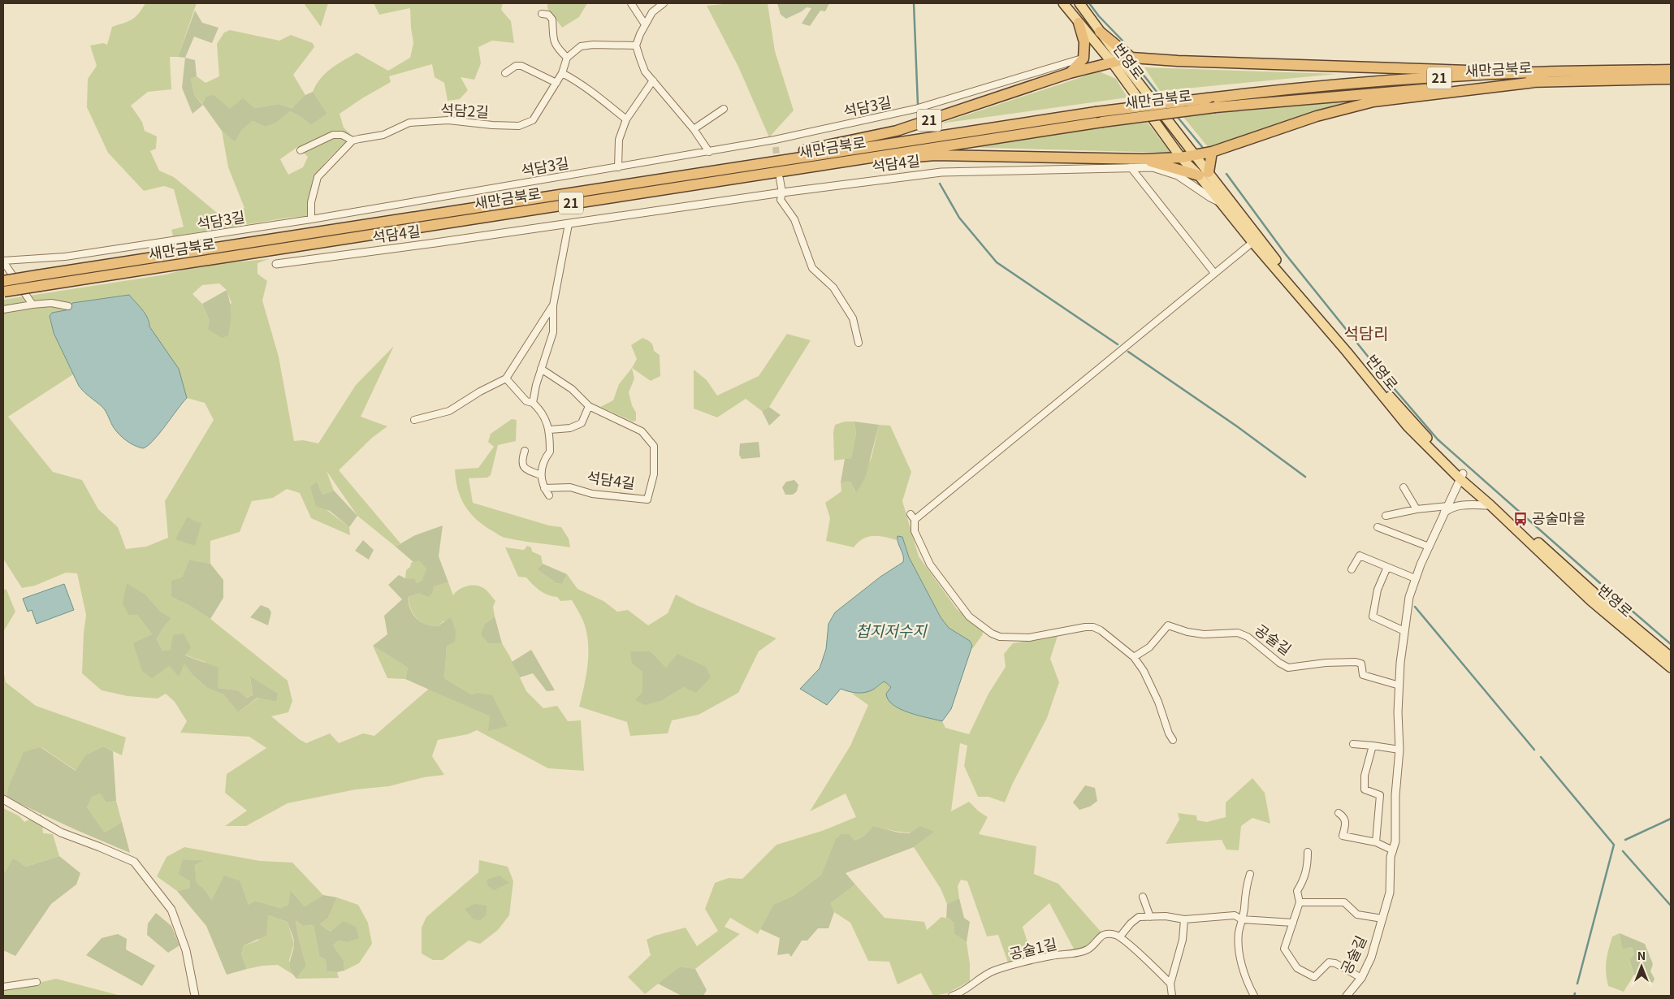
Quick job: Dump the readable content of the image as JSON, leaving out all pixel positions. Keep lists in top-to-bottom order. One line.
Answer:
{"streets":{"highway":["새만금북로","21"],"main road":["번영로"],"street":["석담3길","석담2길","석담4길","공술길","공술1길"]},"crossings":[["번영로","21"],["번영로","석담4길"],["번영로","공술길"],["새만금북로","21"],["21","석담3길"]],"districts":["석담리"],"water":["첩지저수지"],"places":{"bus stop":["공술마을"]},"north":"top"}
